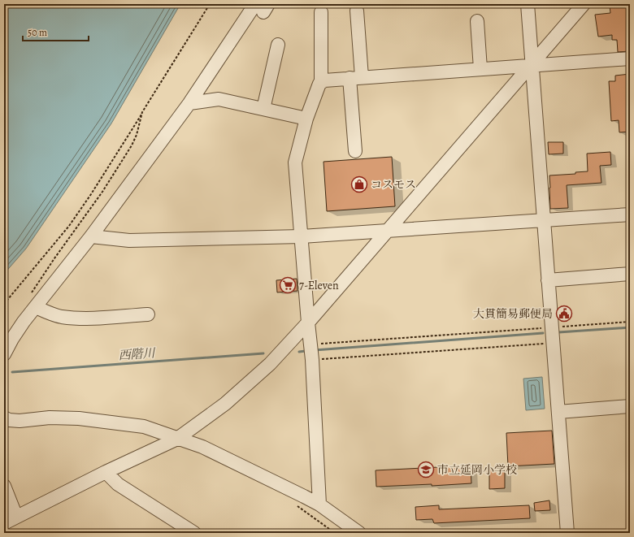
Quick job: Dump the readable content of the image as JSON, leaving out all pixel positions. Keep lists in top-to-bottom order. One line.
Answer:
{"water":["西階川"],"places":{"shop":["コスモス"],"supermarket":["7-Eleven"],"public building":["大貫簡易郵便局"],"school or university":["市立延岡小学校"]},"scale_bar":"50 m"}
